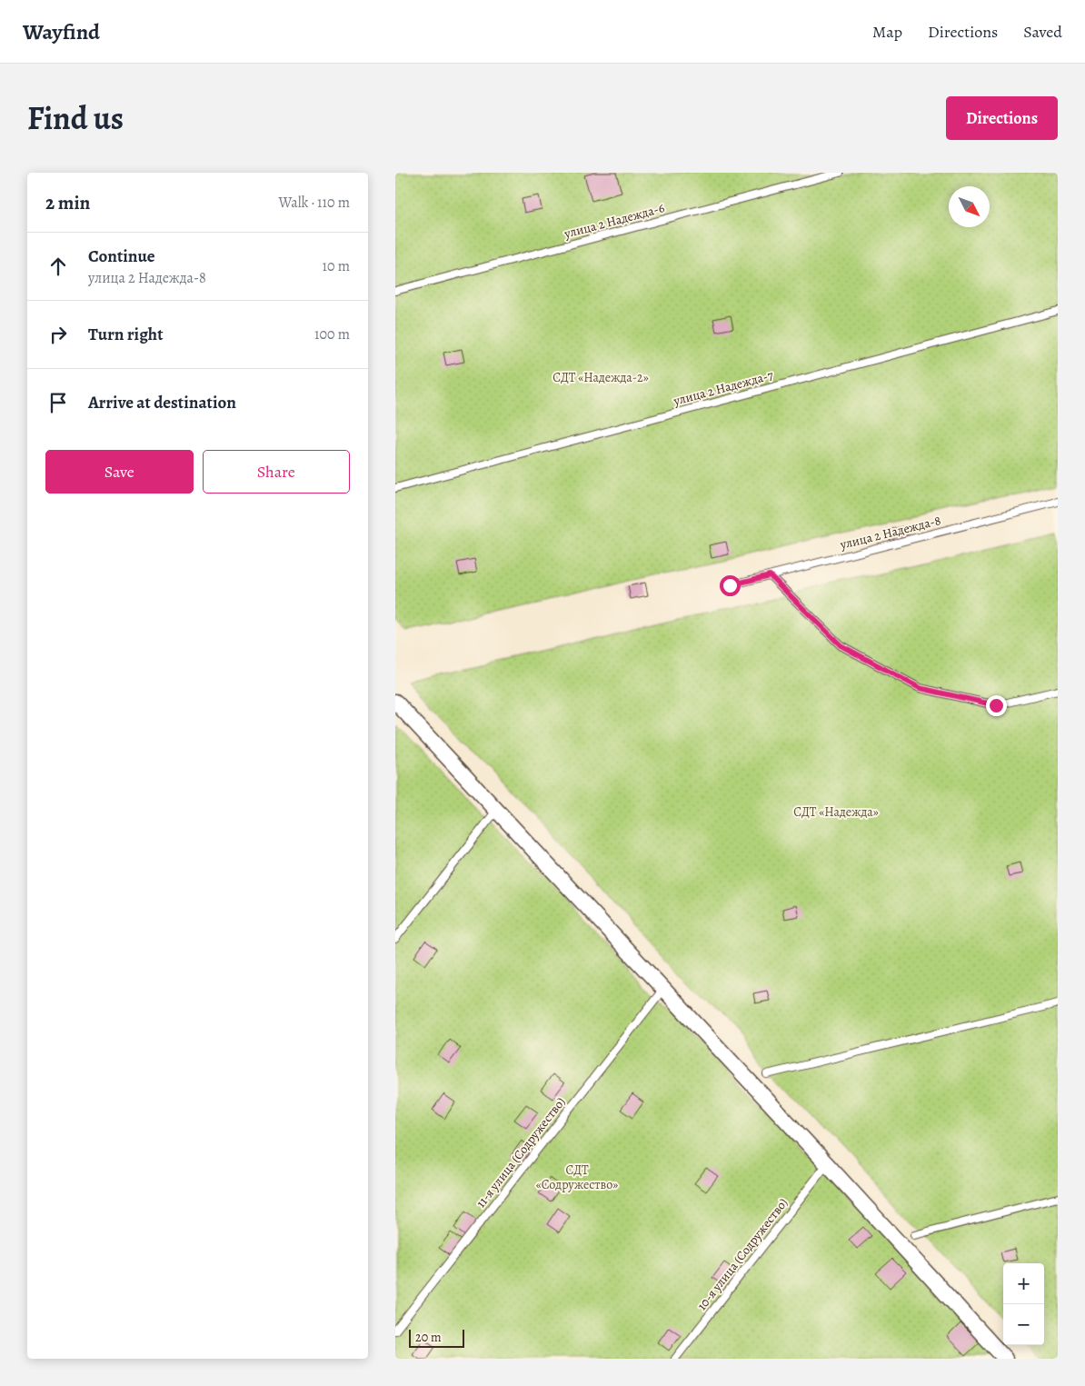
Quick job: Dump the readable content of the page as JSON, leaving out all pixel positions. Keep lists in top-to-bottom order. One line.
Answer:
{"streets":{"lane":["улица 2 Надежда-6","улица 2 Надежда-7","улица 2 Надежда-8","11-я улица (Содружество)","10-я улица (Содружество)"]},"parks":["СДТ «Надежда-2»","СДТ «Надежда»","СДТ «Содружество»"],"scale_bar":"20 m","north":"bottom right","page":{"header":"Wayfind","nav":["Map","Directions","Saved"],"title":"Find us","buttons":["Directions",["Save","Share"]],"heading":["2 min","Walk · 110 m"],"list":[["Continue","улица 2 Надежда-8","10 m"],["Turn right","100 m"],"Arrive at destination"],"map_buttons":["+","−"],"scale":"20 m"}}
